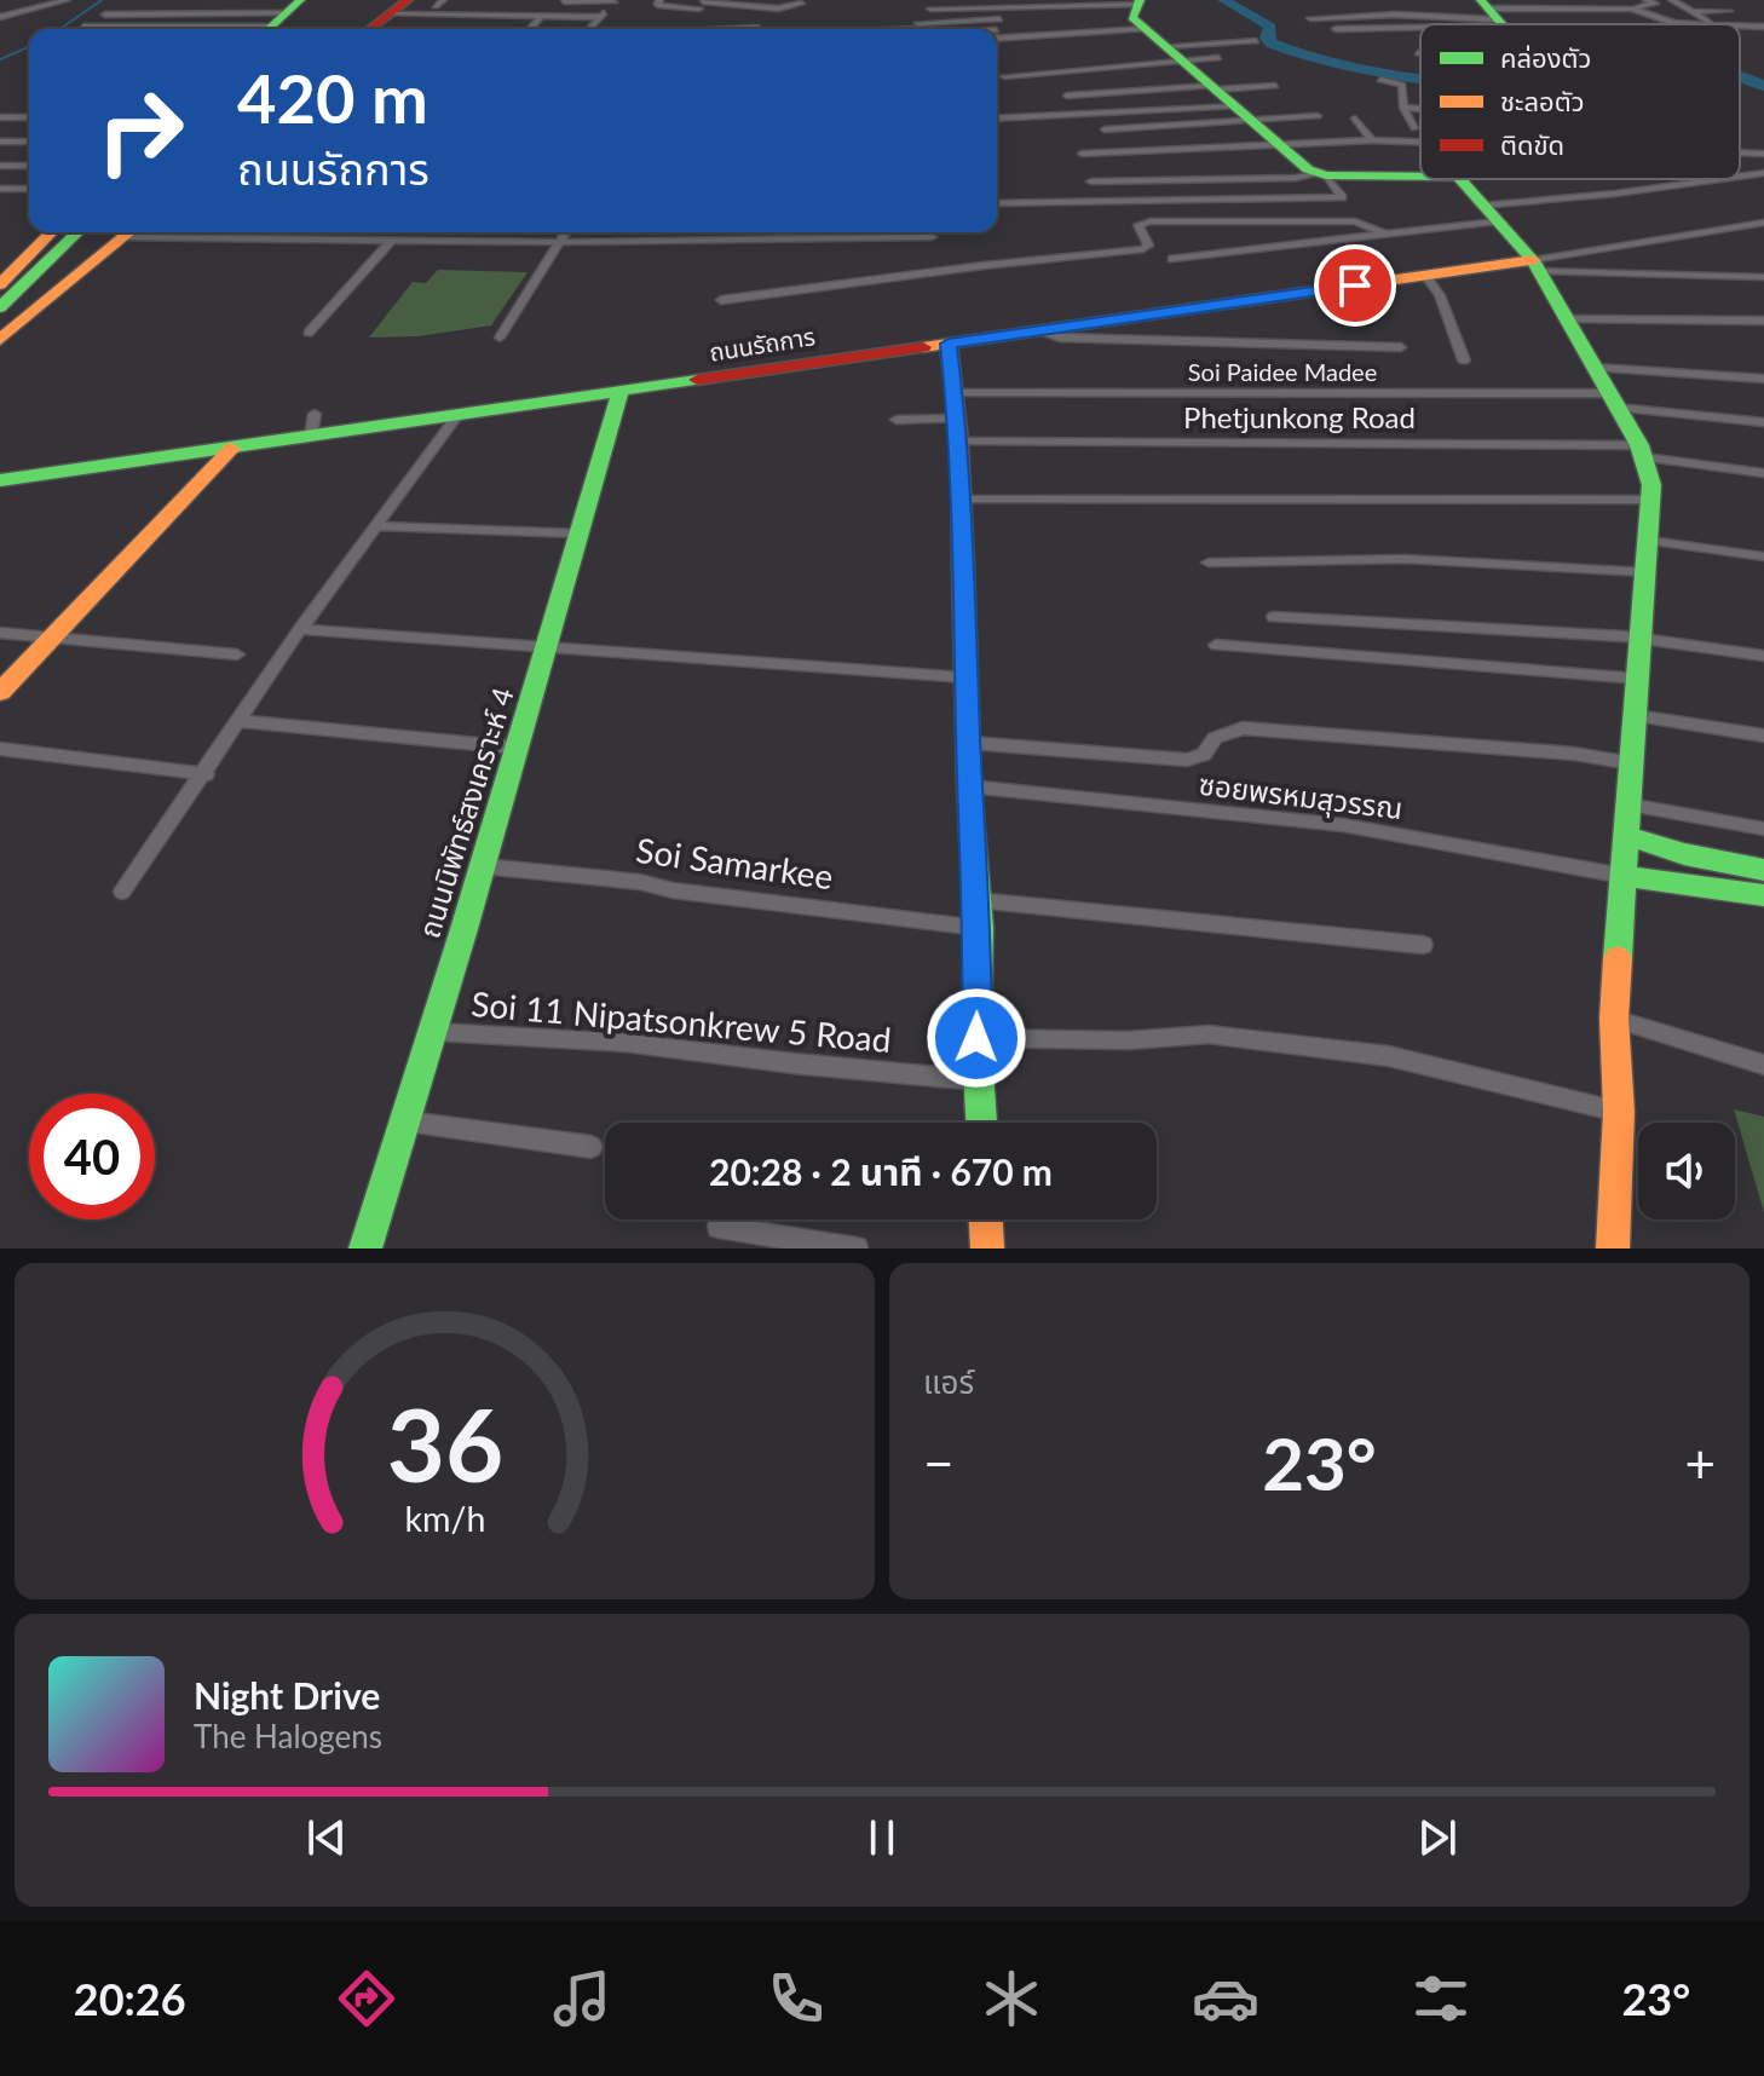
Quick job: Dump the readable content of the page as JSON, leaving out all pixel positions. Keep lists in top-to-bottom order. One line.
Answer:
{"streets":{"street":["ถนนรัถการ","Soi Paidee Madee","Phetjunkong Road","ซอยพรหมสุวรรณ","ถนนนิพัทธ์สงเคราะห์ 4","Soi Samarkee","Soi 11 Nipatsonkrew 5 Road"]},"crossings":[["ถนนรัถการ","ถนนนิพัทธ์สงเคราะห์ 4"],["ถนนนิพัทธ์สงเคราะห์ 4","Soi Samarkee"],["ถนนนิพัทธ์สงเคราะห์ 4","Soi 11 Nipatsonkrew 5 Road"]],"legend":["คล่องตัว","ชะลอตัว","ติดขัด"],"page":{"turn":["420 m","ถนนรัถการ"],"limit":"40","trip":"20:28 · 2 นาที · 670 m","tile":"แอร์","heat":["−","23°","+"],"song":["Night Drive","The Halogens"],"tabs":["20:26","23°"],"gauge":["36","km/h"]}}
